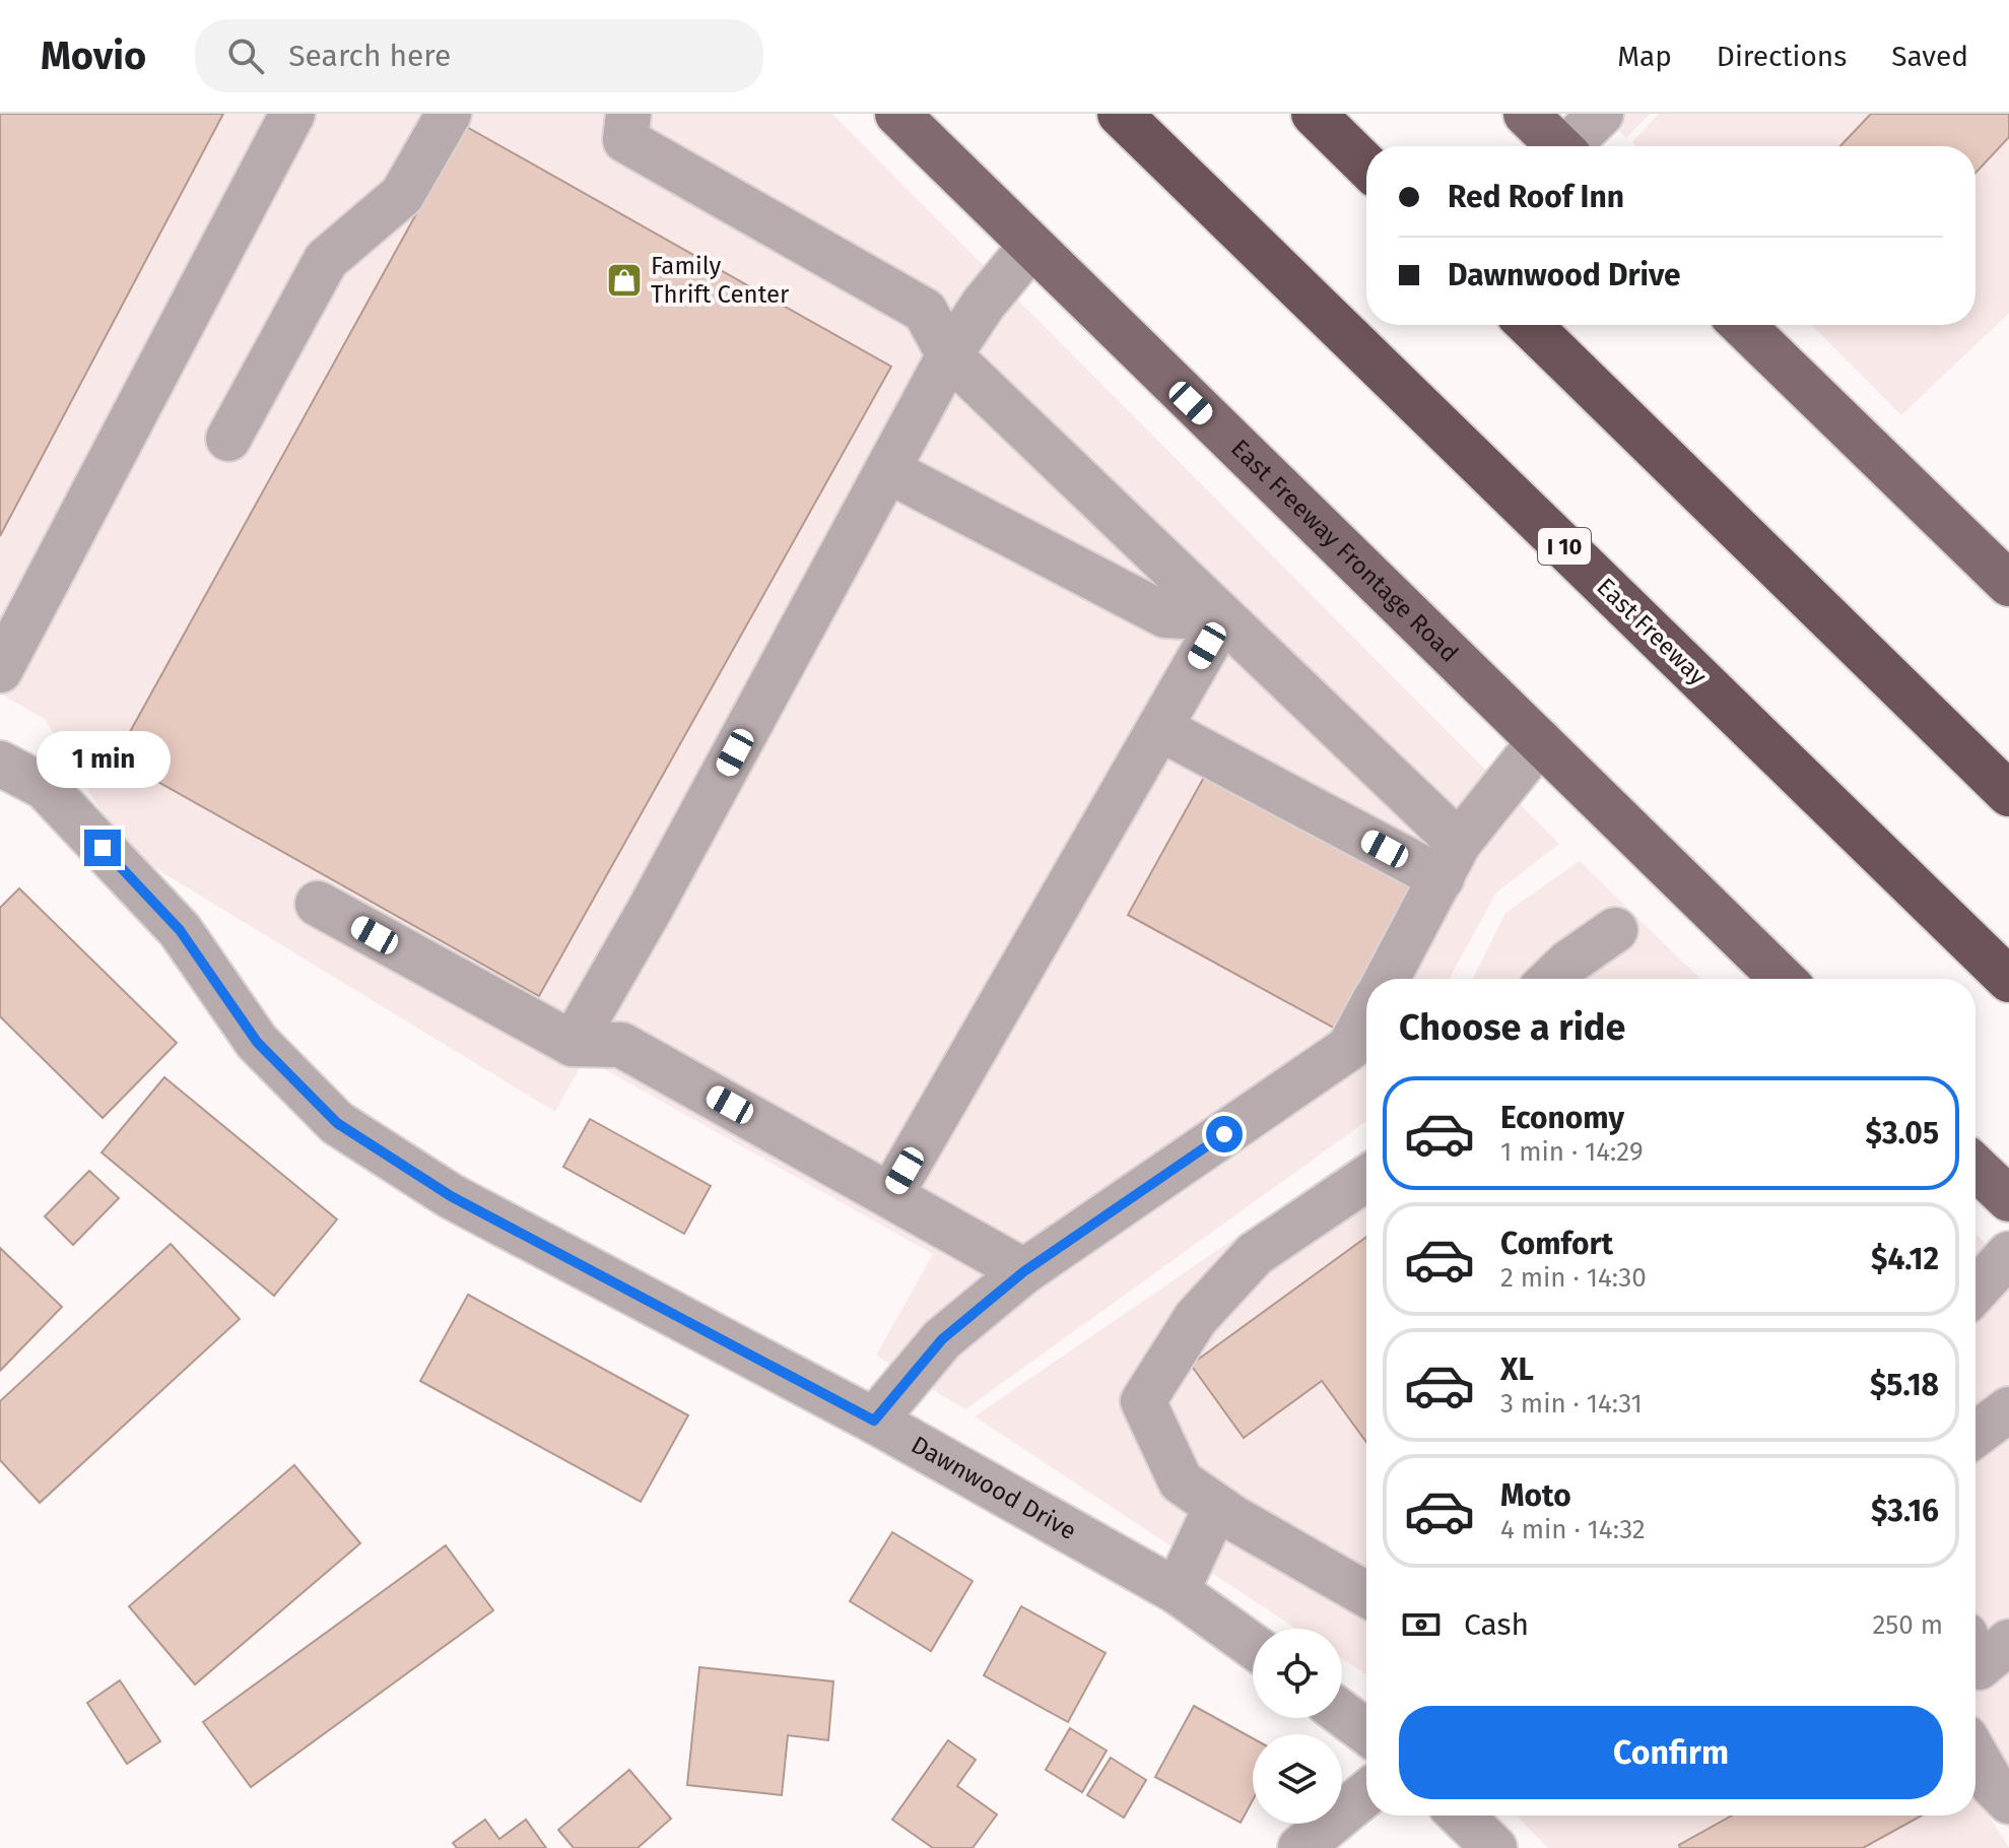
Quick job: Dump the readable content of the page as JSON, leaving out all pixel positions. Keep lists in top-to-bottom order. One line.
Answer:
{"streets":{"highway":["I 10","East Freeway"],"main road":["East Freeway Frontage Road"],"street":["Dawnwood Drive"]},"places":{"shop":["Family Thrift Center"]},"page":{"header":"Movio","search":"Search here","nav":["Map","Directions","Saved"],"banner":["Red Roof Inn","Dawnwood Drive"],"bubble":"1 min","heading":"Choose a ride","list":[{"name":"Economy","note":"1 min · 14:29","value":"$3.05"},{"name":"Comfort","note":"2 min · 14:30","value":"$4.12"},{"name":"XL","note":"3 min · 14:31","value":"$5.18"},{"name":"Moto","note":"4 min · 14:32","value":"$3.16"}],"pay":["Cash","250 m"],"buttons":"Confirm"}}
